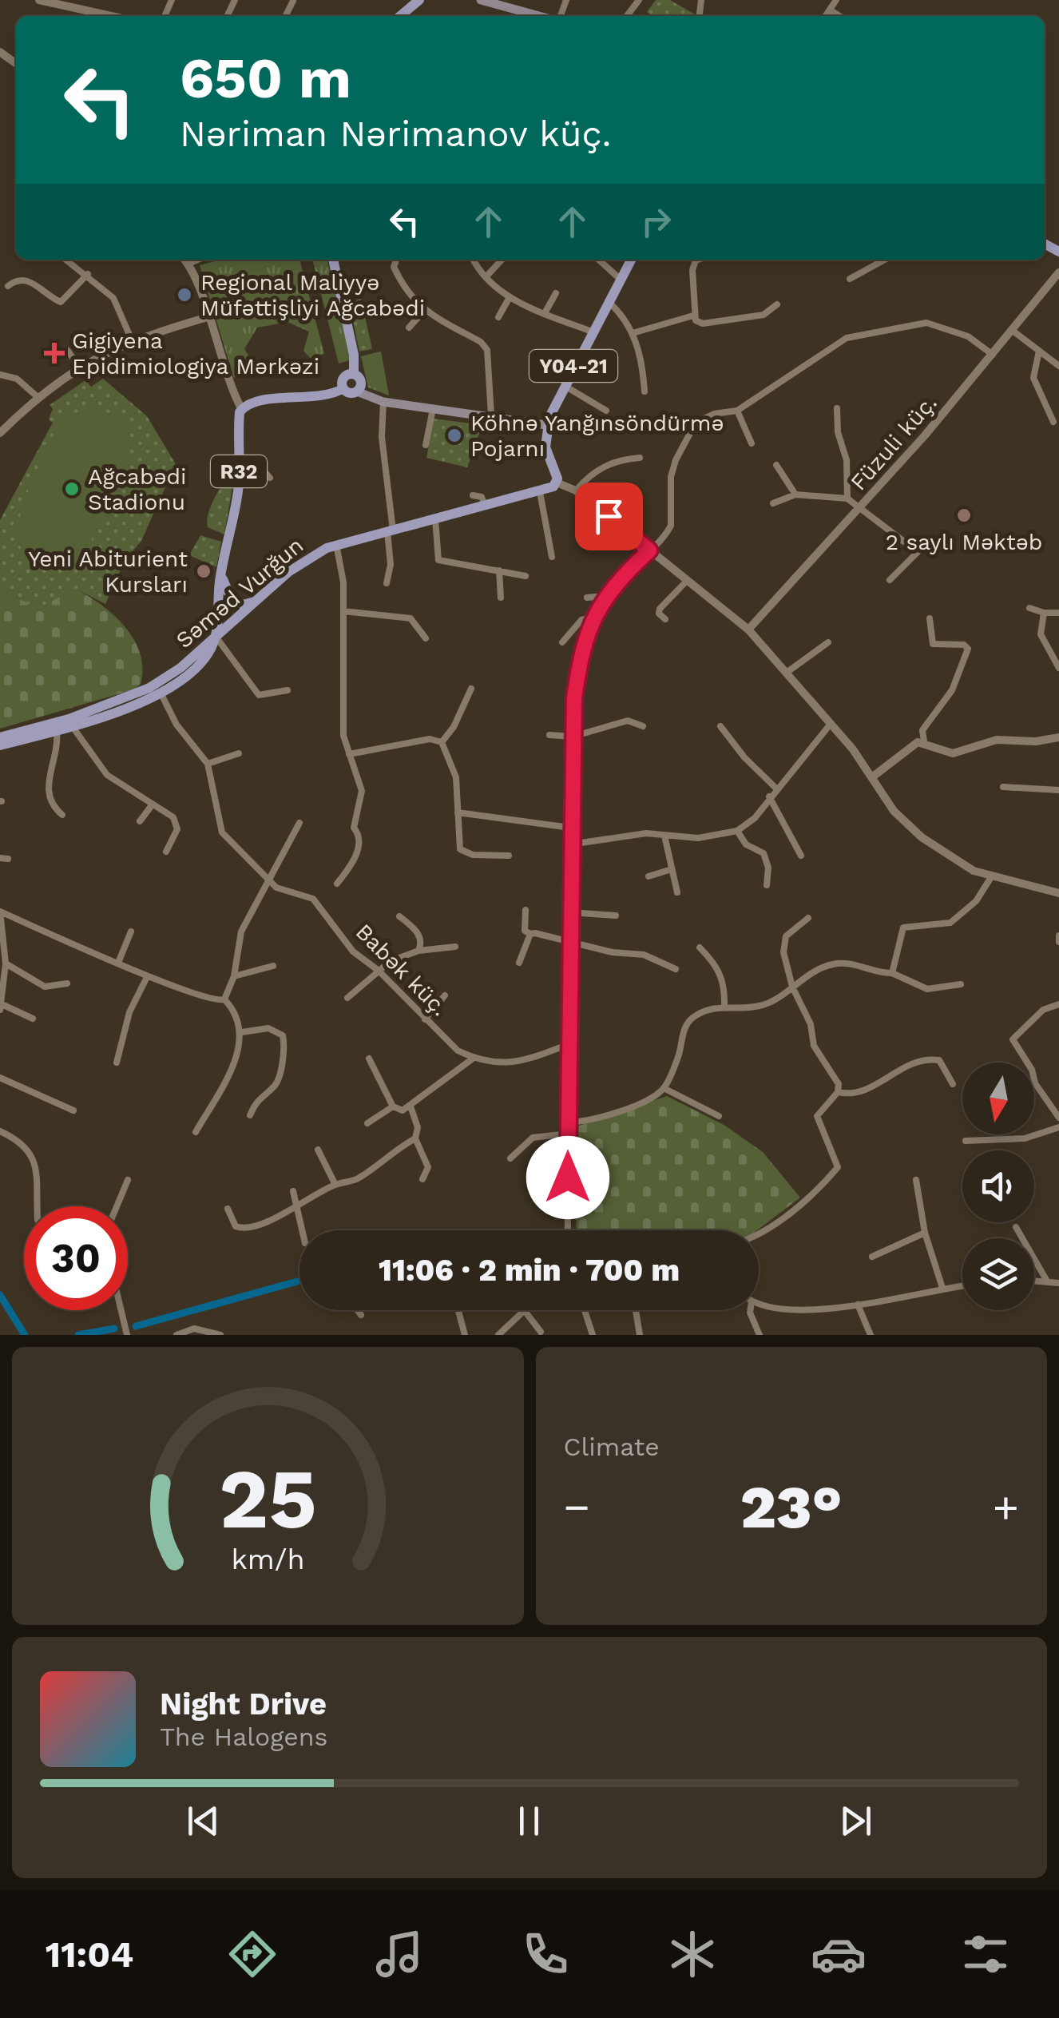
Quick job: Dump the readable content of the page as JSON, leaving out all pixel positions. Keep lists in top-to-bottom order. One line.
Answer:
{"streets":{"main road":["Y04-21","R32","Səməd Vurğun"],"street":["Füzuli küç.","Babək küç."]},"crossings":[["Y04-21","Səməd Vurğun"],["R32","Səməd Vurğun"]],"places":{"other":["Regional Maliyyə Müfəttişliyi Ağcabədi","Köhnə Yanğınsöndürmə Pojarnı","Ağcabədi Stadionu","2 saylı Məktəb","Yeni Abiturient Kursları"],"health":["Gigiyena Epidimiologiya Mərkəzi"]},"north":"bottom","page":{"turn":["650 m","Nəriman Nərimanov küç."],"limit":"30","trip":"11:06 · 2 min · 700 m","tile":"Climate","heat":["−","23°","+"],"song":["Night Drive","The Halogens"],"tabs":"11:04","gauge":["25","km/h"]}}
